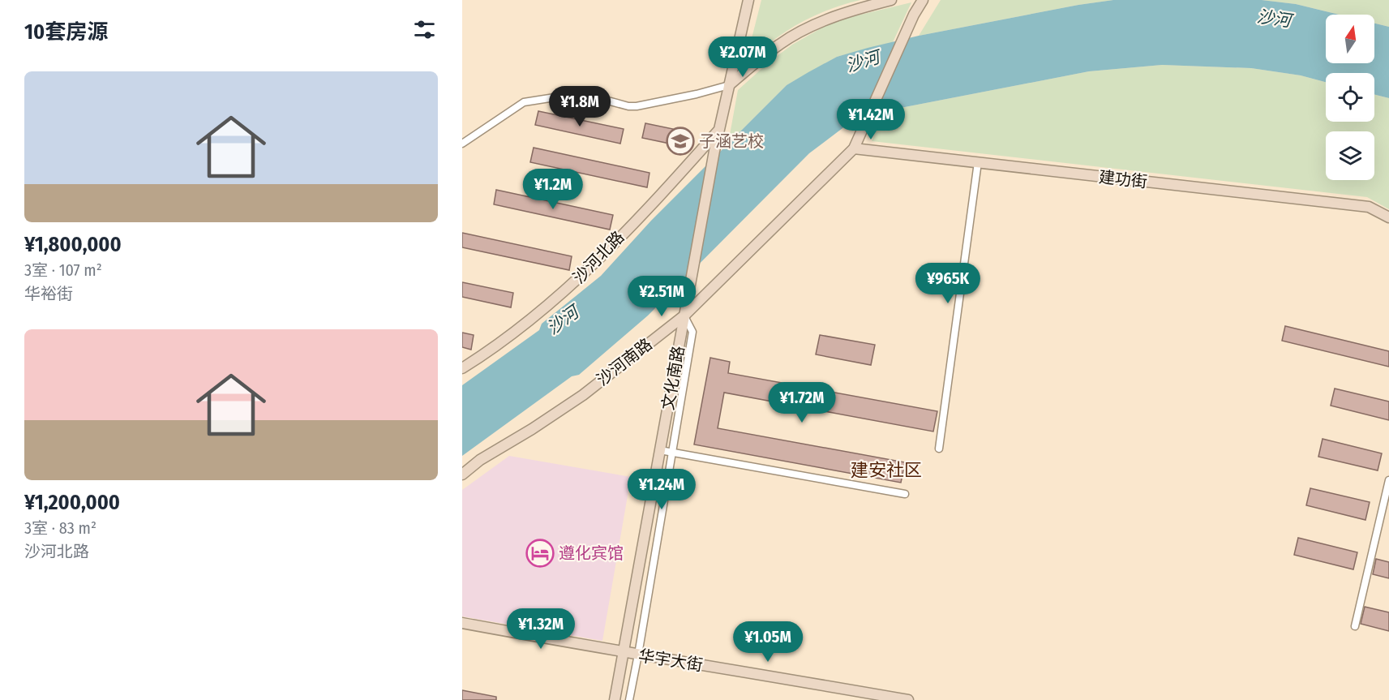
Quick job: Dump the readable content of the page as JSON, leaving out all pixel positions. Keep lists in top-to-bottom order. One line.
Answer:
{"streets":{"street":["建功街","沙河北路","沙河南路","文化南路","华宇大街"]},"crossings":[["建功街","沙河南路"],["沙河北路","文化南路"],["沙河南路","文化南路"],["文化南路","华宇大街"]],"districts":["建安社区"],"water":["沙河"],"places":{"school or university":["子涵艺校"],"hotel":["遵化宾馆"]},"north":"top","page":{"heading":"10套房源","price":["¥2.07M","¥1.8M","¥1.42M","¥1.2M","¥965K","¥2.51M","¥1.72M","¥1.24M","¥1.32M","¥1.05M"],"list":[{"name":"¥1,800,000","note":"3室 · 107 m² · 华裕街"},{"name":"¥1,200,000","note":"3室 · 83 m² · 沙河北路"}]}}
